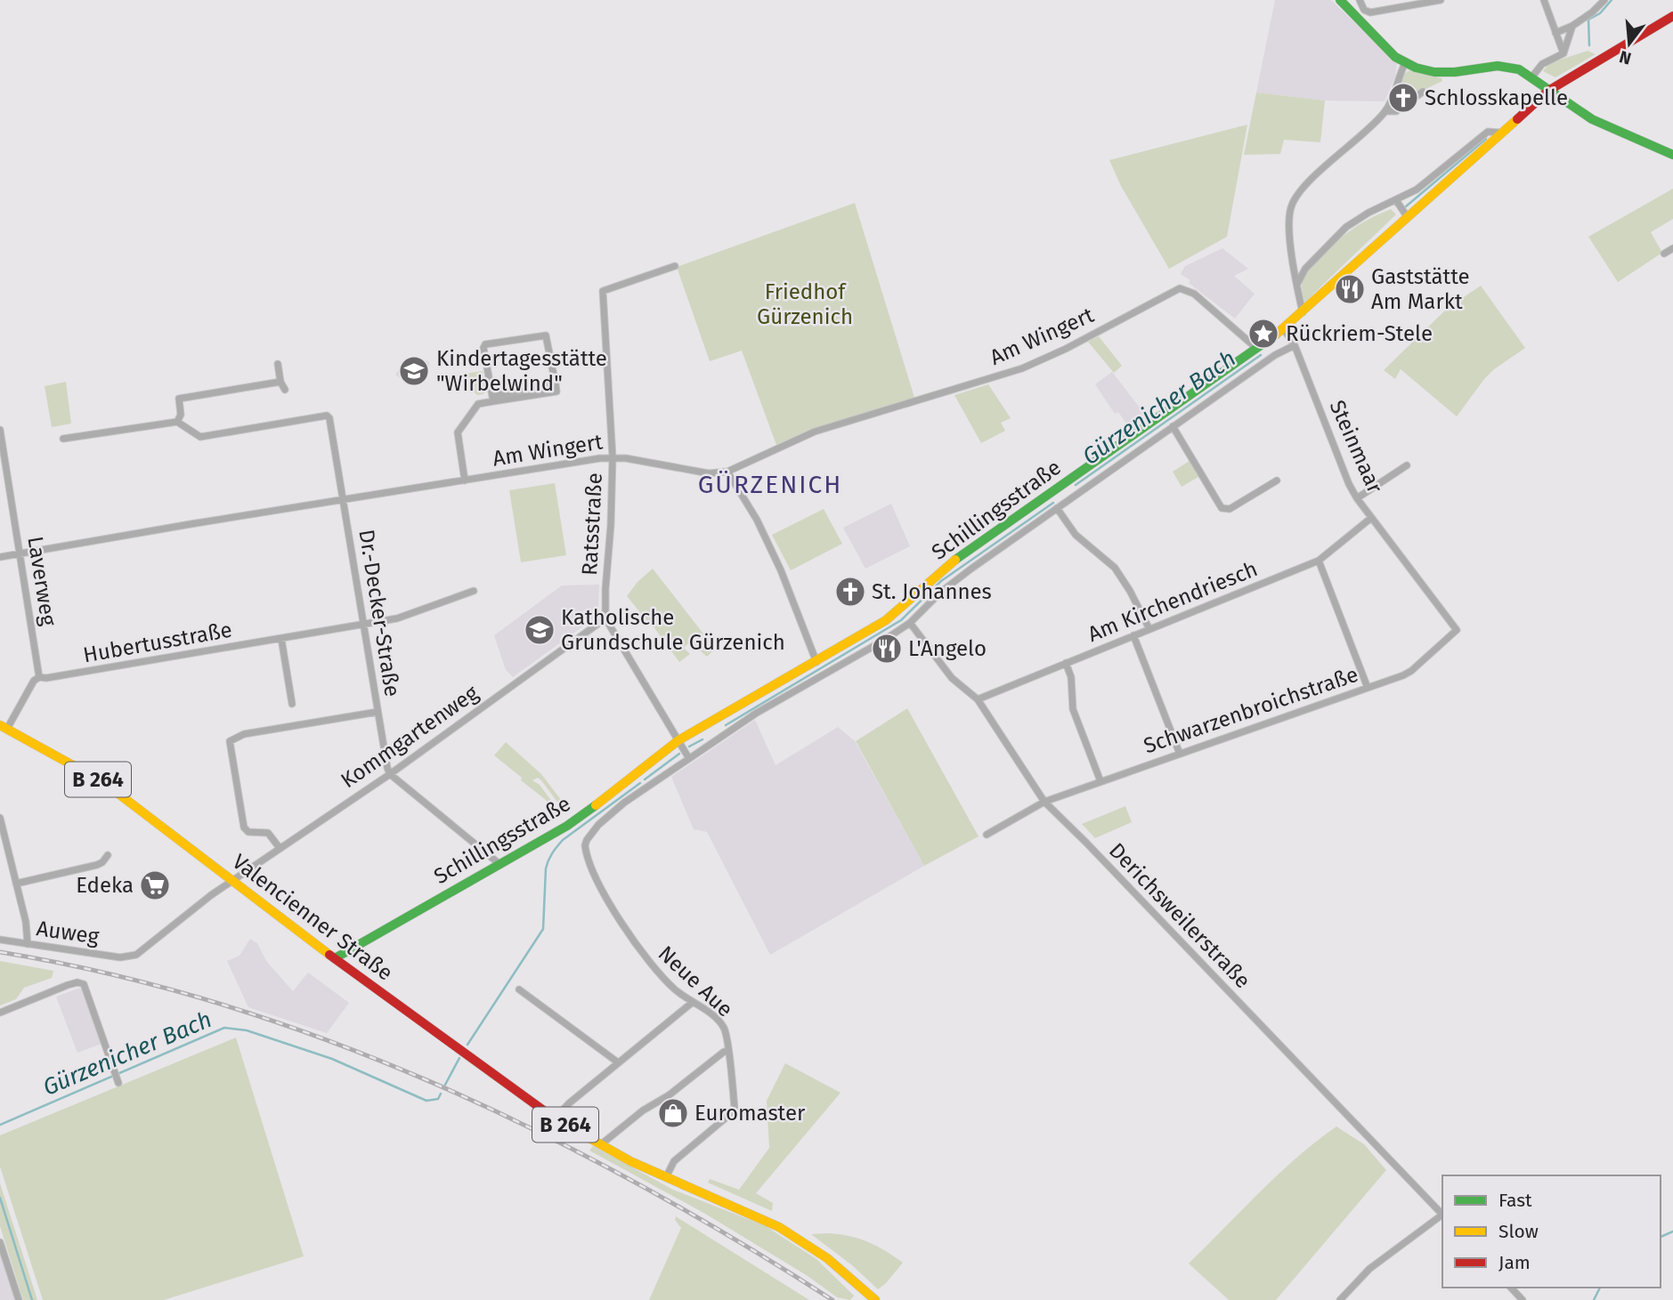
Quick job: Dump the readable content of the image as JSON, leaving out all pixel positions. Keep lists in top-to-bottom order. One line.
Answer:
{"streets":{"main road":["Schillingsstraße","B 264","Valencienner Straße"],"street":["Am Wingert","Steinmaar","Ratsstraße","Laverweg","Am Kirchendriesch","Dr.-Decker-Straße","Hubertusstraße","Schwarzenbroichstraße","Kommgartenweg","Derichsweilerstraße","Auweg","Neue Aue"]},"crossings":[["Am Wingert","Schillingsstraße"],["Am Wingert","Ratsstraße"],["Am Wingert","Laverweg"],["Am Wingert","Dr.-Decker-Straße"],["Steinmaar","Schillingsstraße"],["Steinmaar","Am Kirchendriesch"],["Steinmaar","Schwarzenbroichstraße"],["Schillingsstraße","Derichsweilerstraße"],["Schillingsstraße","Valencienner Straße"],["Schillingsstraße","Neue Aue"],["Ratsstraße","Kommgartenweg"],["Laverweg","Hubertusstraße"],["Am Kirchendriesch","Derichsweilerstraße"],["Dr.-Decker-Straße","Hubertusstraße"],["Dr.-Decker-Straße","Kommgartenweg"],["Schwarzenbroichstraße","Derichsweilerstraße"],["Kommgartenweg","Valencienner Straße"],["Kommgartenweg","Auweg"],["Valencienner Straße","Neue Aue"]],"districts":["GÜRZENICH"],"water":["Gürzenicher Bach"],"parks":["Friedhof Gürzenich"],"places":{"church":["Schlosskapelle","St. Johannes"],"restaurant":["Gaststätte Am Markt","L'Angelo"],"place":["Rückriem-Stele"],"school or university":["Kindertagesstätte \"Wirbelwind\"","Katholische Grundschule Gürzenich"],"supermarket":["Edeka"],"shop":["Euromaster"]},"legend":["Fast","Slow","Jam"],"north":"bottom"}
